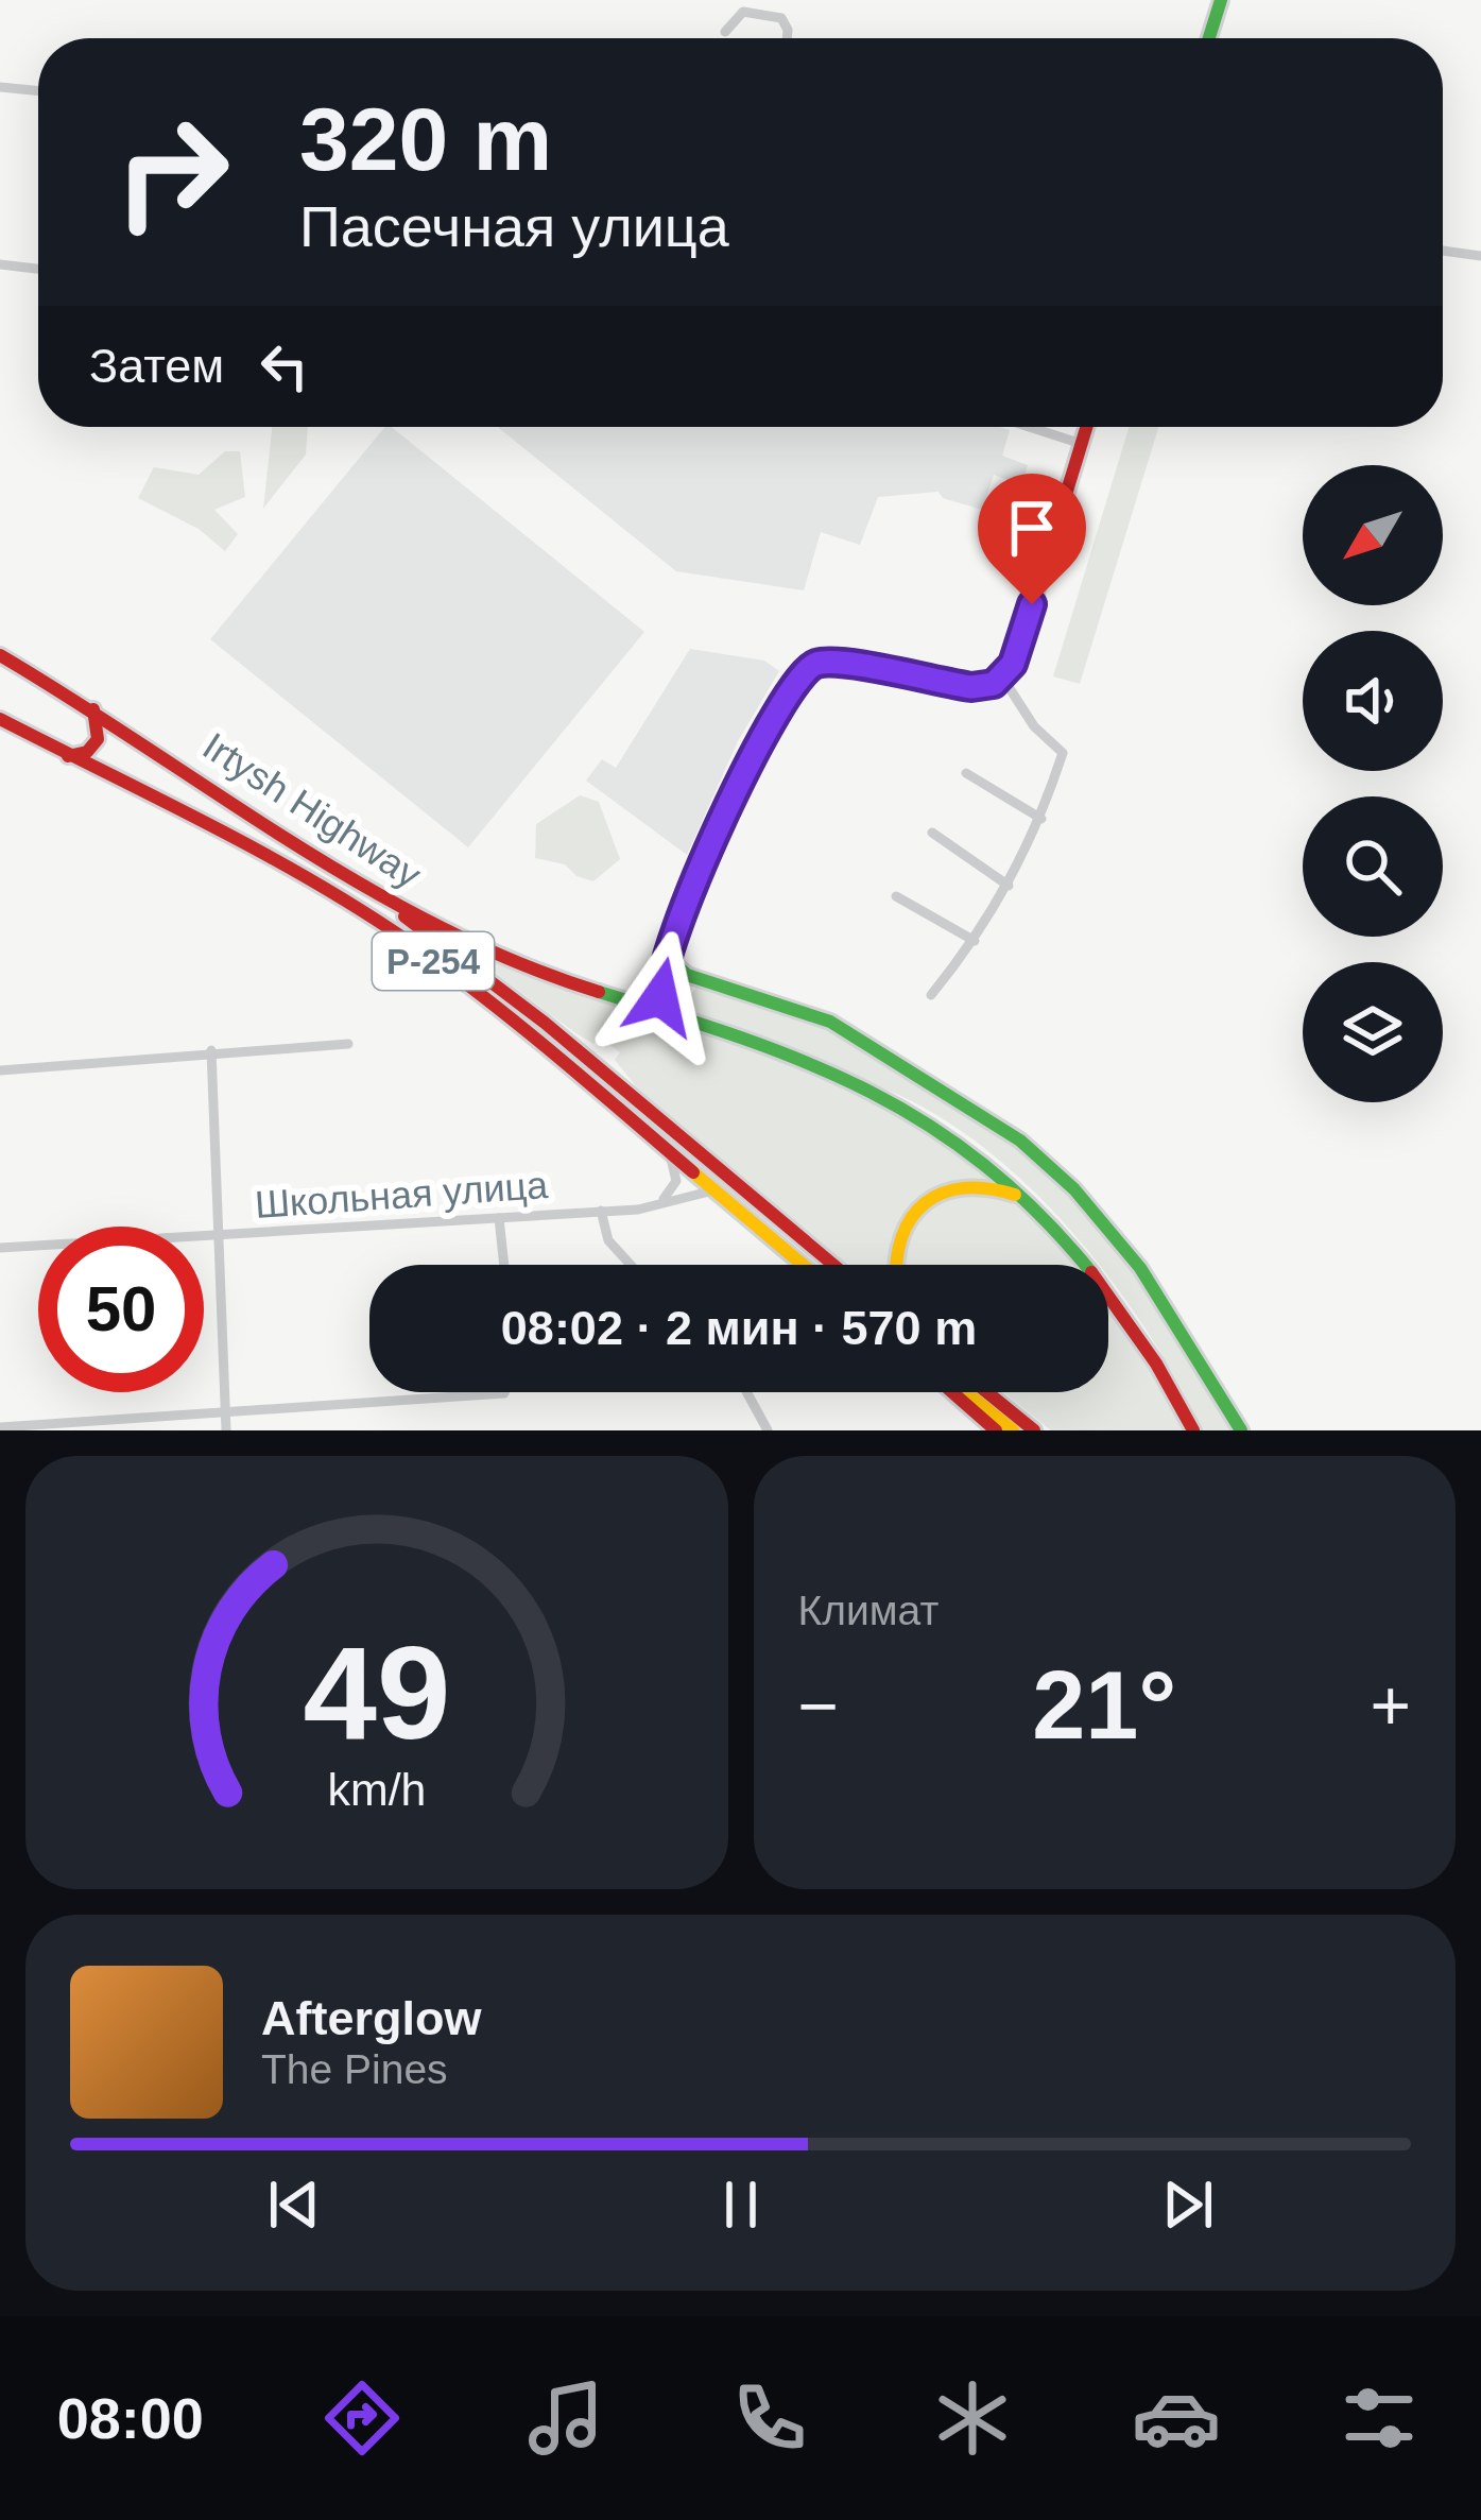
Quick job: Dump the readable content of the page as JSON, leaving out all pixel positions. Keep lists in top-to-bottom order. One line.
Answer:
{"streets":{"main road":["Irtysh Highway","Р-254"],"street":["Школьная улица"]},"crossings":[["Irtysh Highway","Школьная улица"]],"north":"bottom left","page":{"turn":["320 m","Пасечная улица"],"then":"Затем","limit":"50","trip":"08:02 · 2 мин · 570 m","tile":"Климат","heat":["−","21°","+"],"song":["Afterglow","The Pines"],"tabs":"08:00","gauge":["49","km/h"]}}
